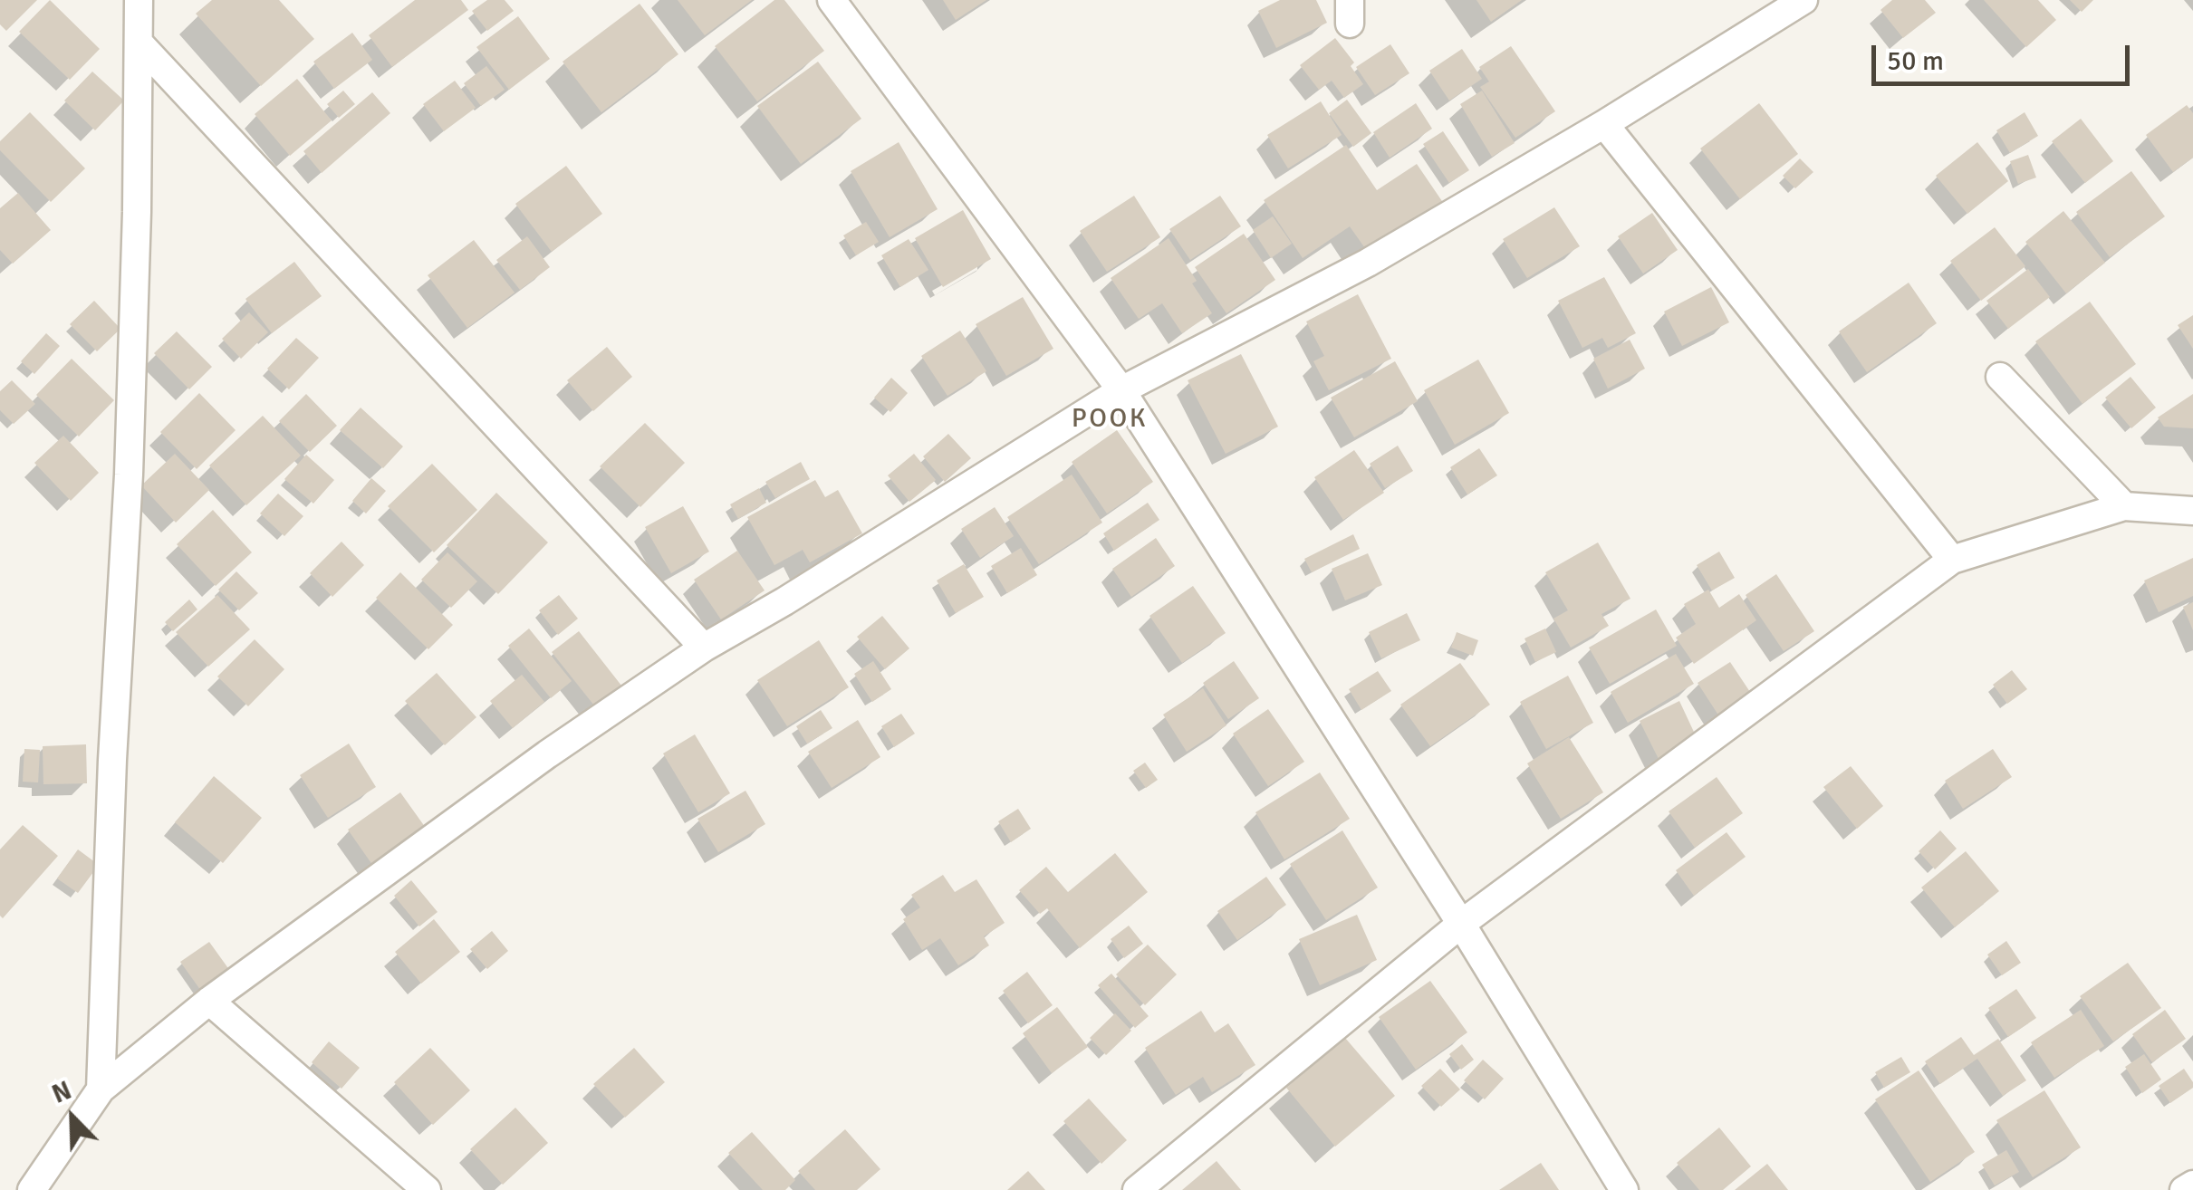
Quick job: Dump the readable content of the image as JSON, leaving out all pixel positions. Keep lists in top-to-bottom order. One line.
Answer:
{"districts":["POOK"],"scale_bar":"50 m","north":"top left"}
